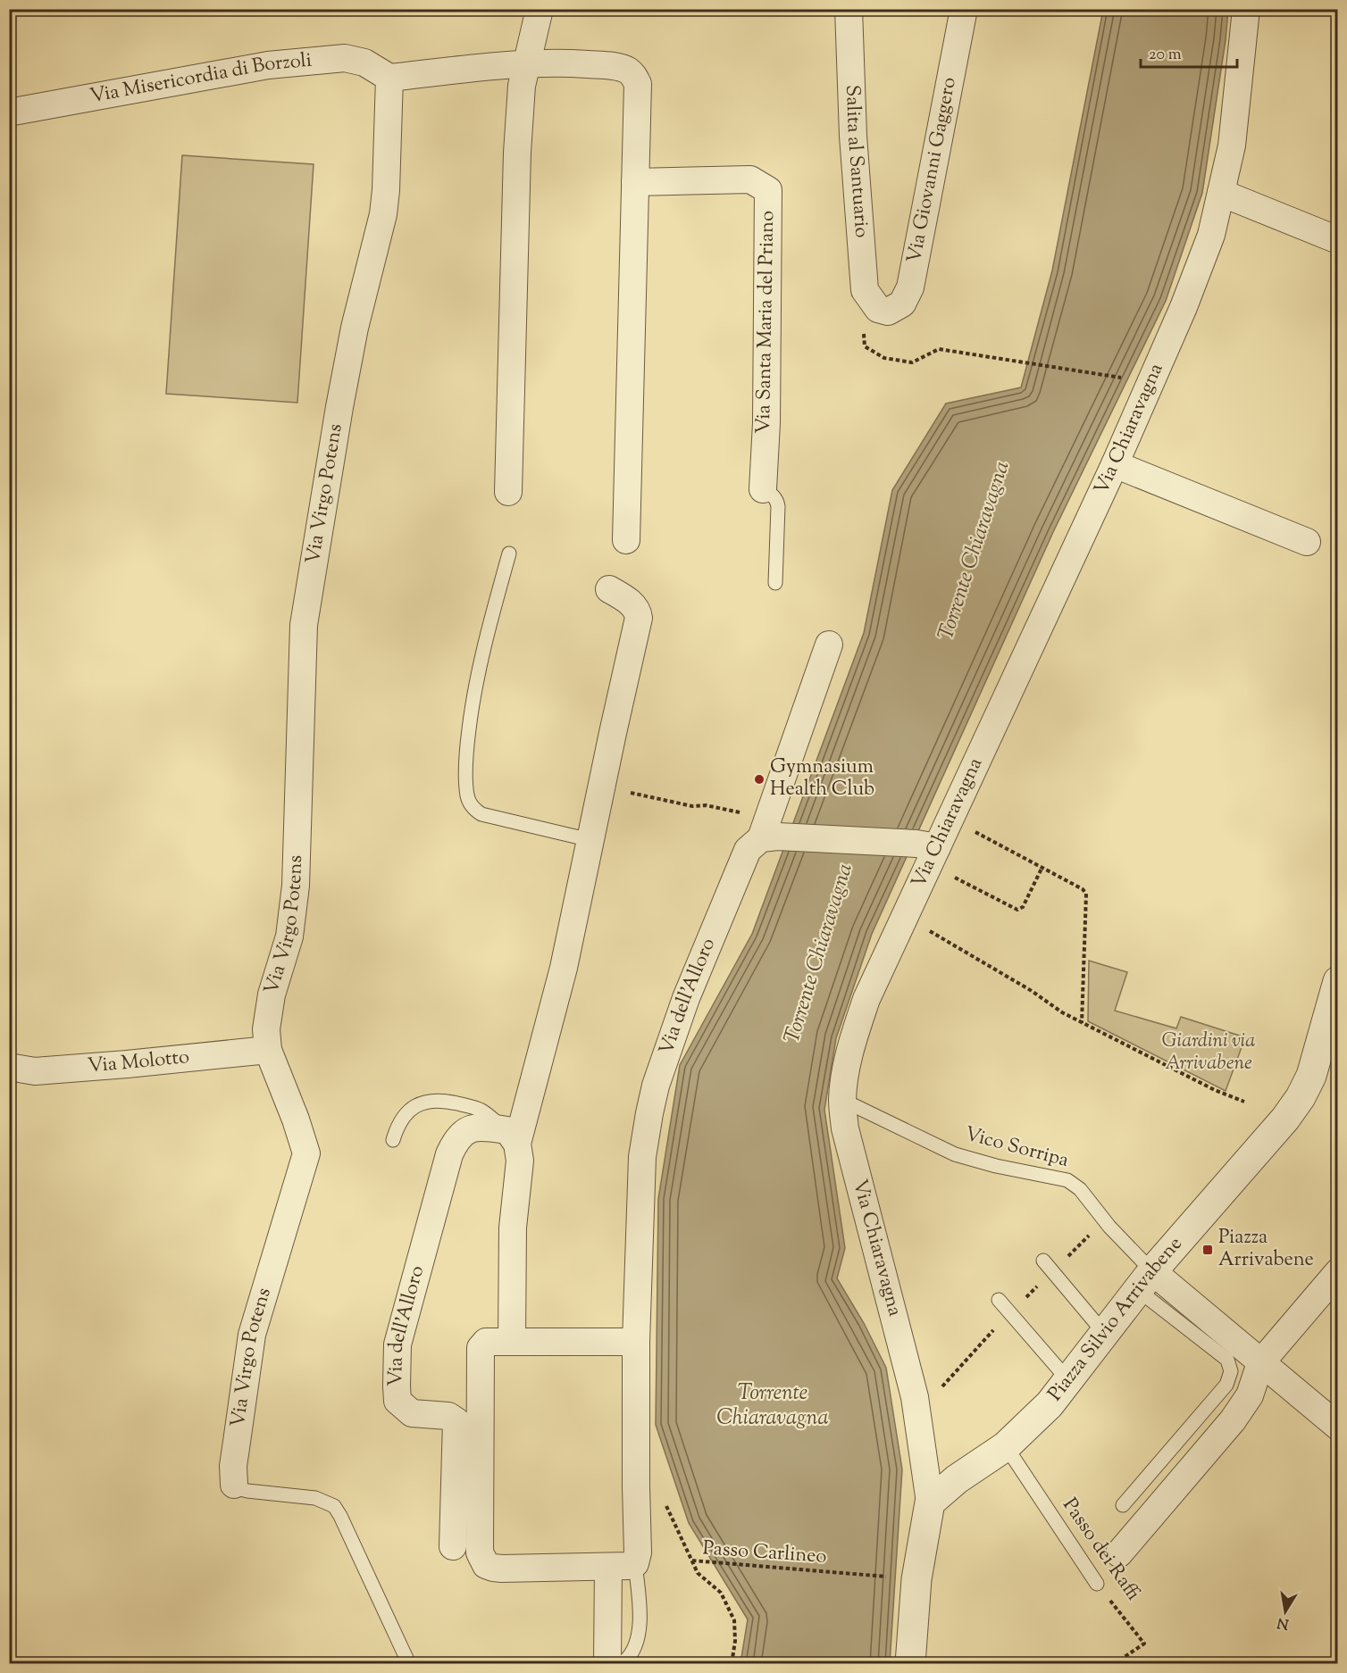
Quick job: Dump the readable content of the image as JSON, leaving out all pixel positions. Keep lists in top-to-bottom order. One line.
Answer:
{"streets":{"street":["Via Misericordia di Borzoli","Salita al Santuario","Via Giovanni Gaggero","Via Santa Maria del Priano","Via Chiaravagna","Via Virgo Potens","Via dell'Alloro","Via Molotto","Piazza Silvio Arrivabene"],"lane":["Vico Sorripa","Passo dei Raffi"],"path":["Passo Carlineo"]},"crossings":[["Via Misericordia di Borzoli","Via Virgo Potens"],["Salita al Santuario","Via Giovanni Gaggero"],["Via Chiaravagna","Vico Sorripa"],["Via Chiaravagna","Piazza Silvio Arrivabene"],["Via Chiaravagna","Passo Carlineo"],["Via Virgo Potens","Via Molotto"],["Vico Sorripa","Piazza Silvio Arrivabene"],["Piazza Silvio Arrivabene","Passo dei Raffi"]],"water":["Torrente Chiaravagna"],"parks":["Giardini via Arrivabene"],"places":{"other":["Gymnasium Health Club"],"transit":["Piazza Arrivabene"]},"scale_bar":"20 m","north":"bottom"}
